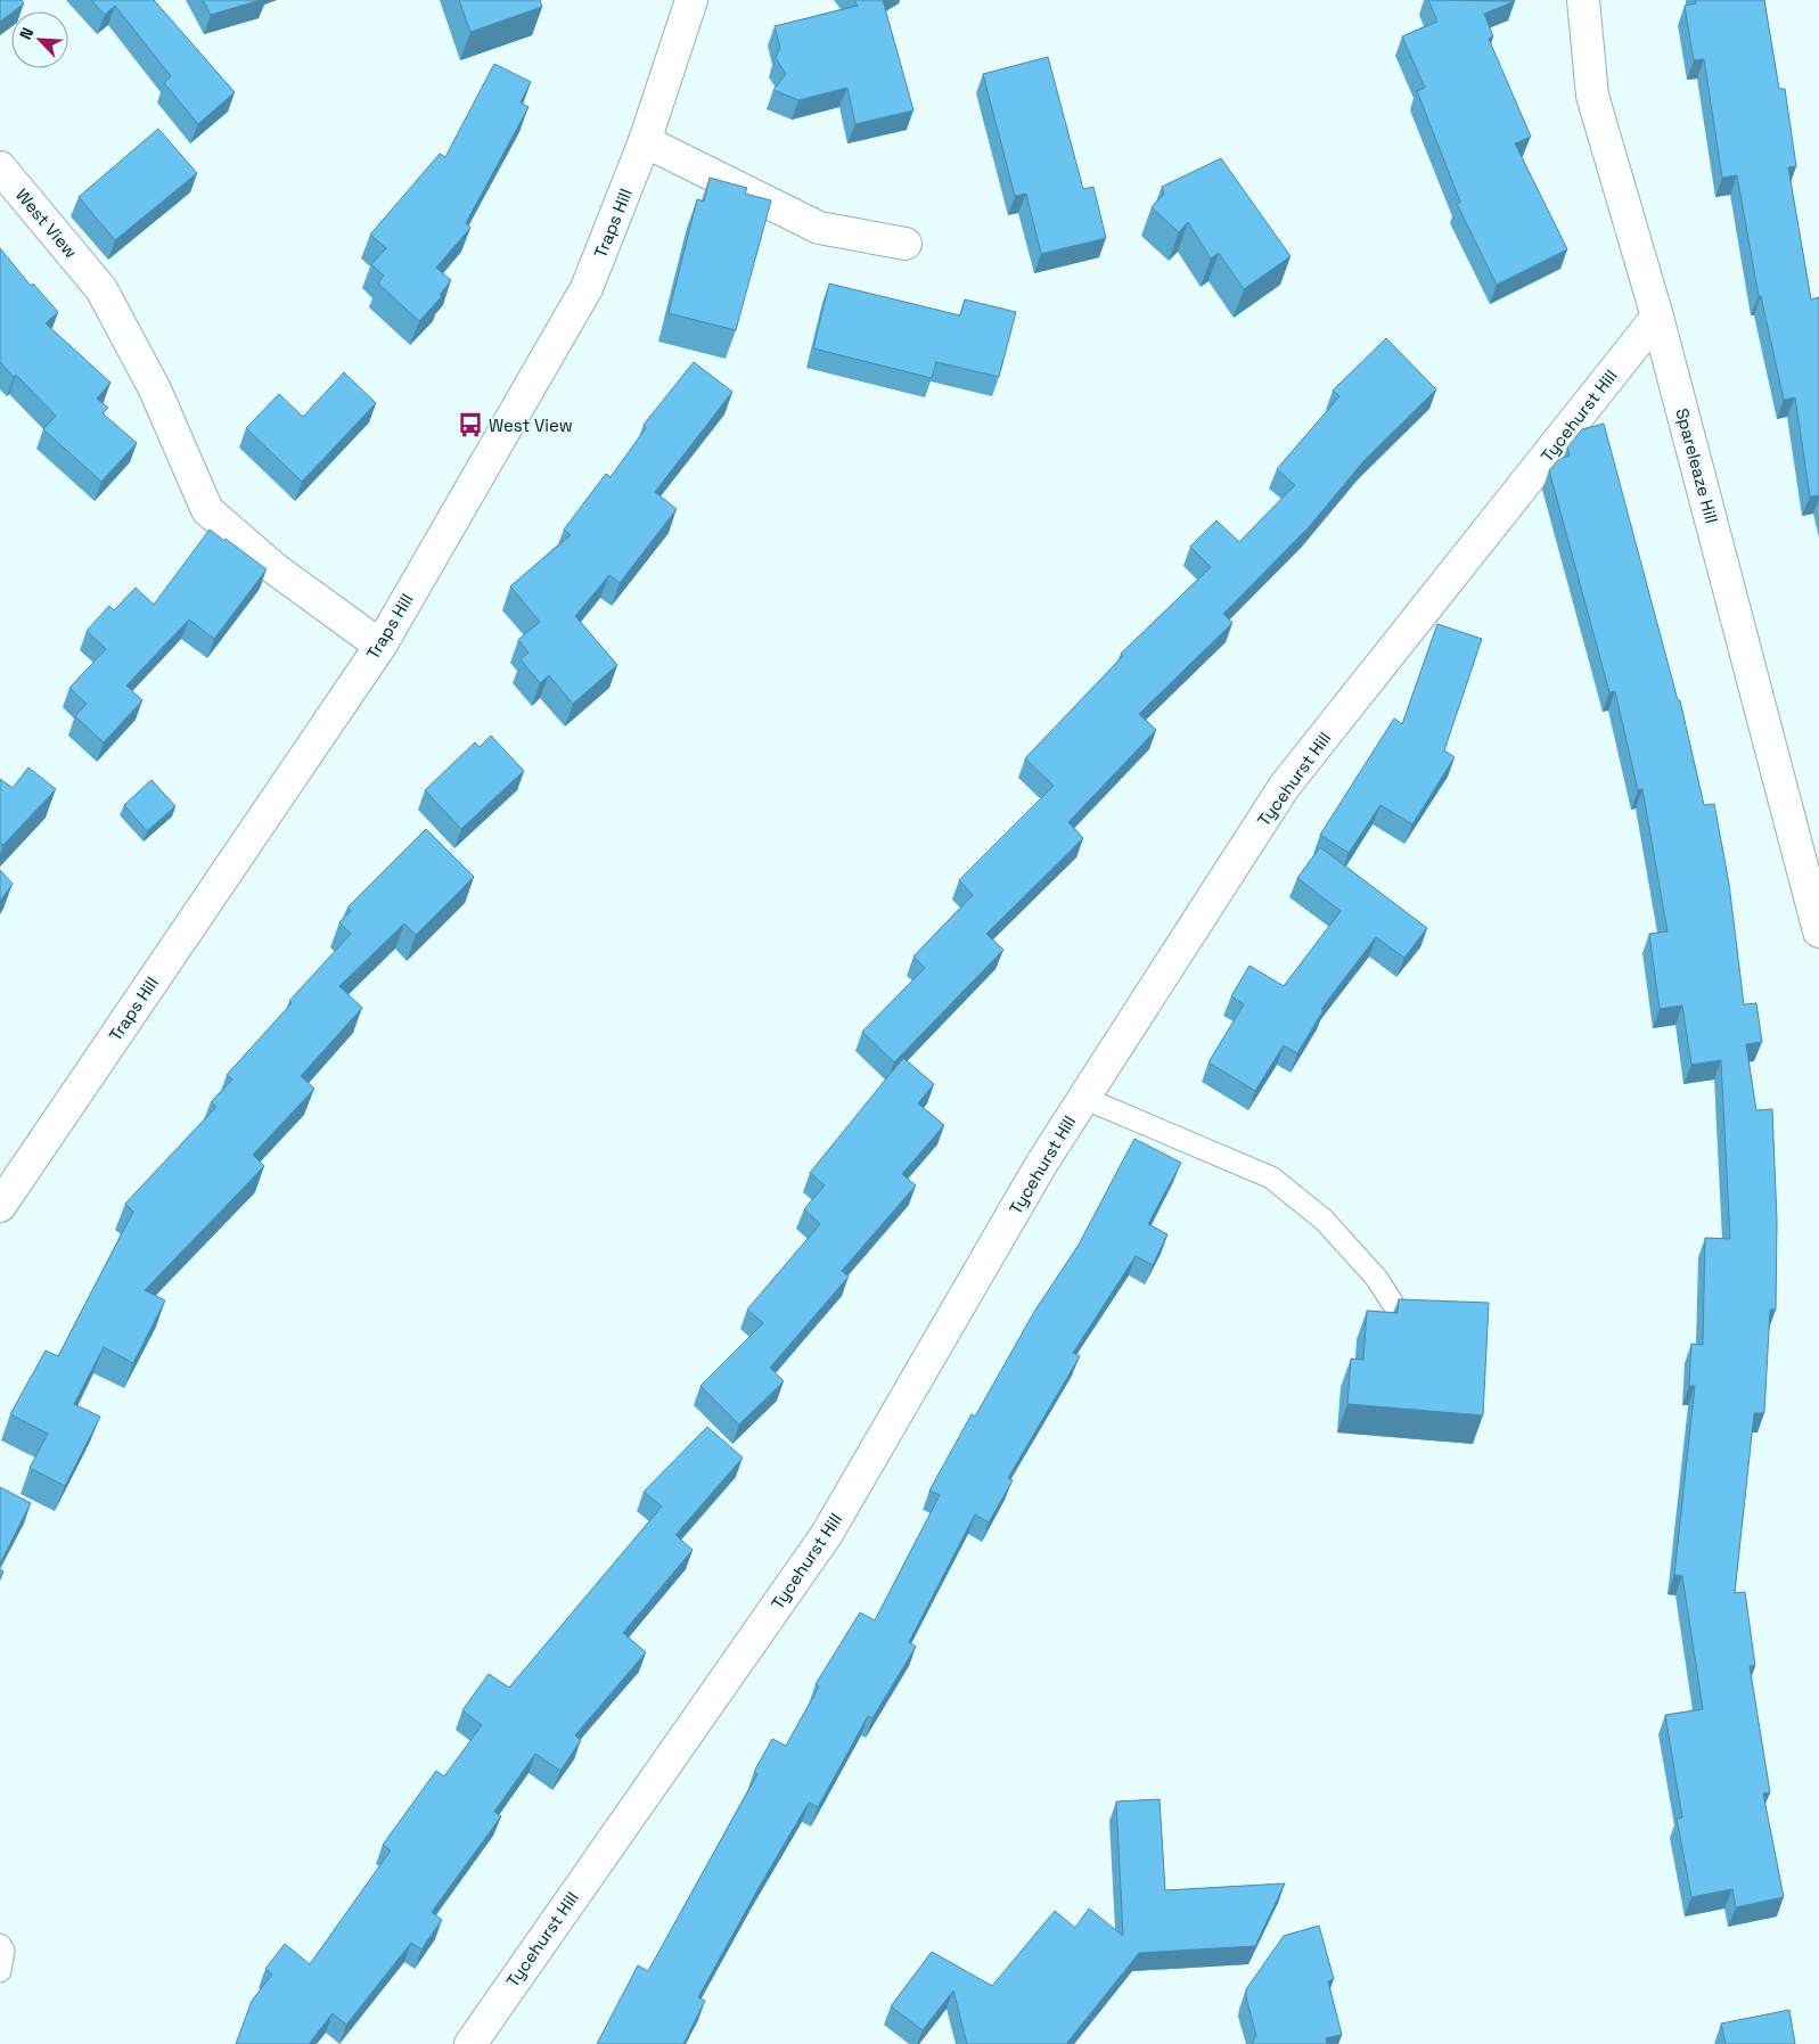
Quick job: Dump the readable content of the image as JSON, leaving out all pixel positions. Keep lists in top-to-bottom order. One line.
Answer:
{"streets":{"street":["West View","Traps Hill","Tycehurst Hill","Spareleaze Hill"]},"crossings":[["West View","Traps Hill"],["Tycehurst Hill","Spareleaze Hill"]],"places":{"bus stop":["West View"]},"north":"top left"}
